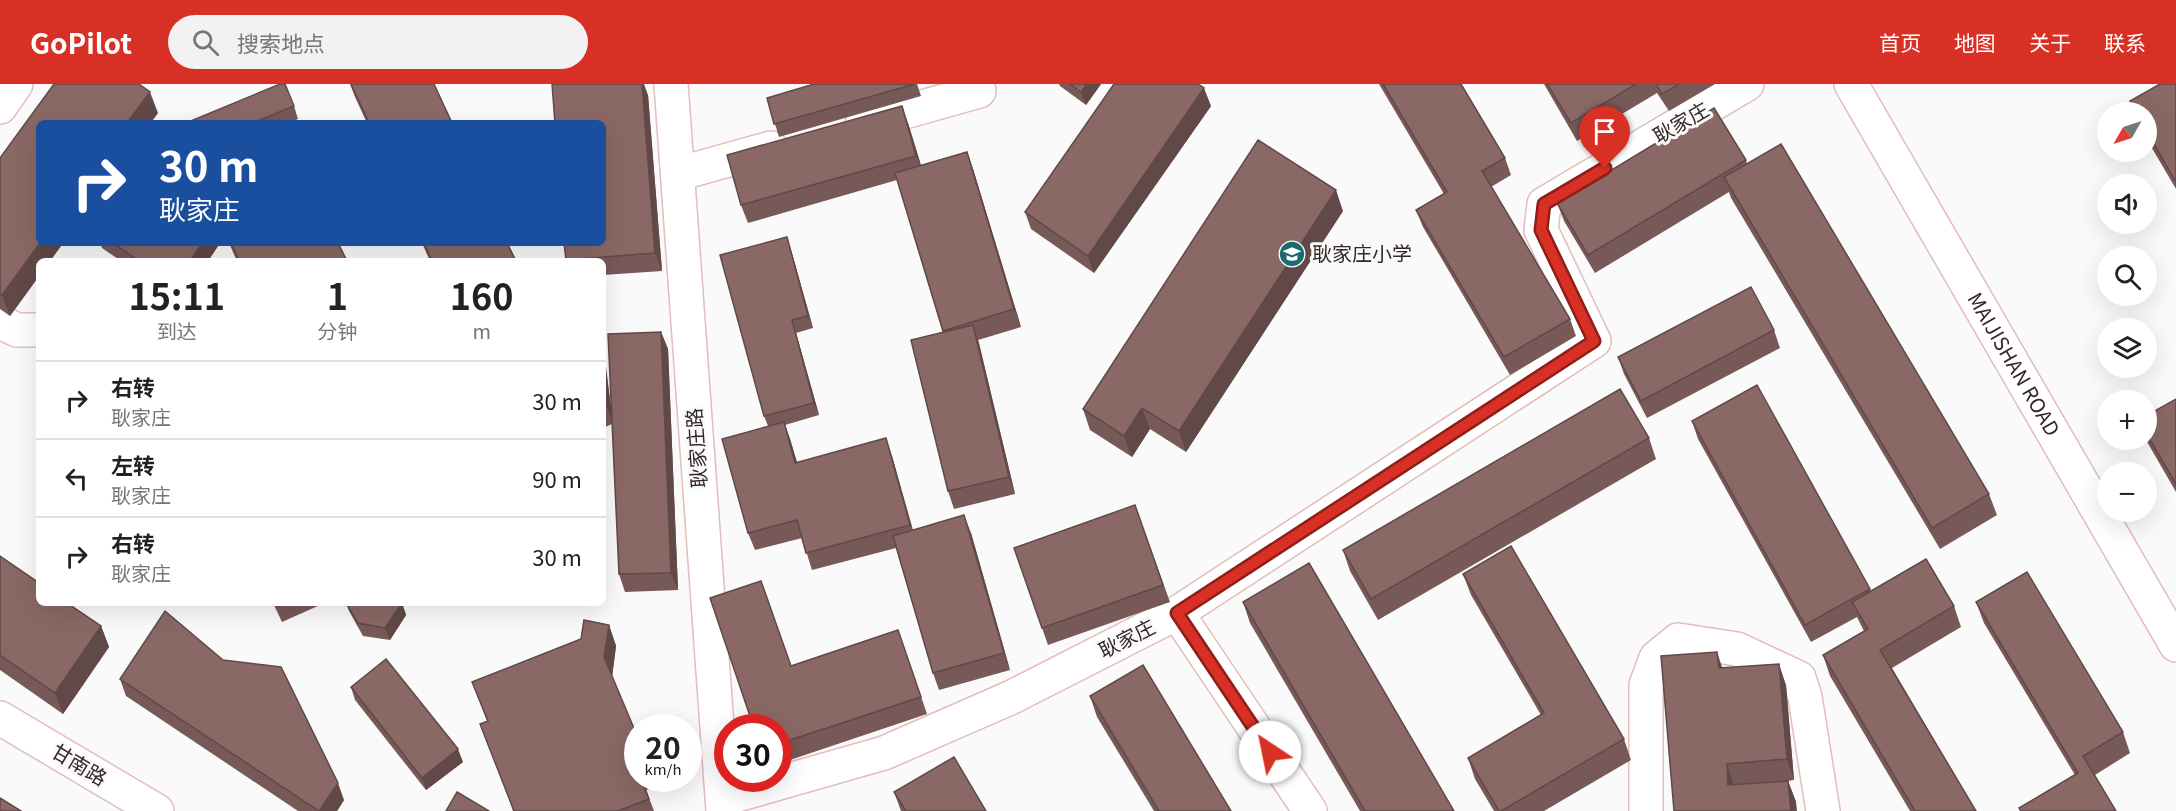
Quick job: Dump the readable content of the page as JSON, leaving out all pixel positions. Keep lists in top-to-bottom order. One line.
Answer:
{"streets":{"street":["耿家庄","MAIJISHAN ROAD","耿家庄路","甘南路"]},"crossings":[["耿家庄","耿家庄路"]],"places":{"school or university":["耿家庄小学"]},"north":"bottom left","page":{"header":"GoPilot","search":"搜索地点","nav":["首页","地图","关于","联系"],"map_buttons":["+","−"],"turn":["30 m","耿家庄"],"eta":["15:11","到达","1","分钟","160","m"],"list":[{"name":"右转","note":"耿家庄","value":"30 m"},{"name":"左转","note":"耿家庄","value":"90 m"},{"name":"右转","note":"耿家庄","value":"30 m"}],"speed":"20 km/h","limit":"30"}}
